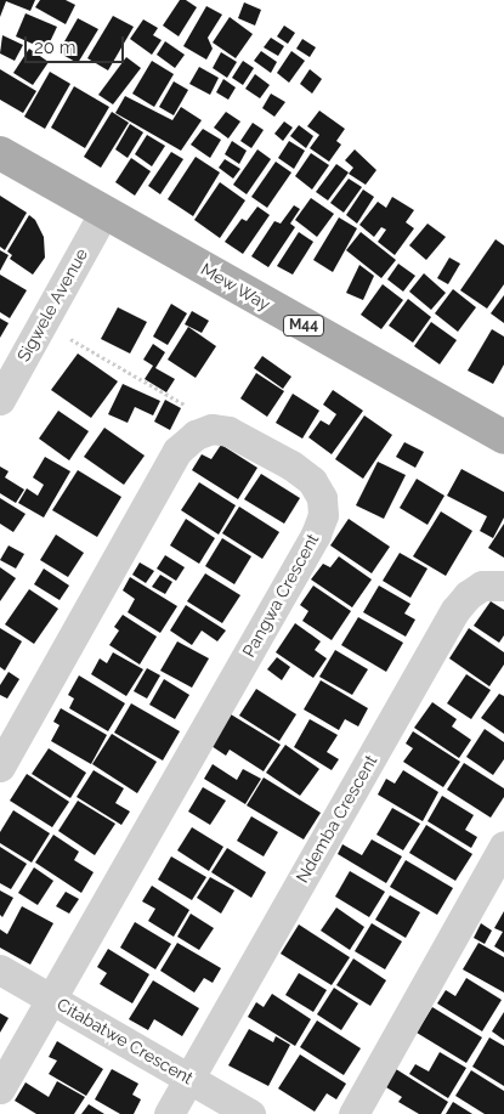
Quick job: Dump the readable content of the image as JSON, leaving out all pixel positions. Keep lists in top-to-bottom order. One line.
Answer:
{"streets":{"main road":["Mew Way","M44"],"street":["Sigwele Avenue","Pangwa Crescent","Ndemba Crescent","Citabatwe Crescent"]},"crossings":[["Mew Way","Sigwele Avenue"],["Pangwa Crescent","Citabatwe Crescent"],["Ndemba Crescent","Citabatwe Crescent"]],"scale_bar":"20 m"}
